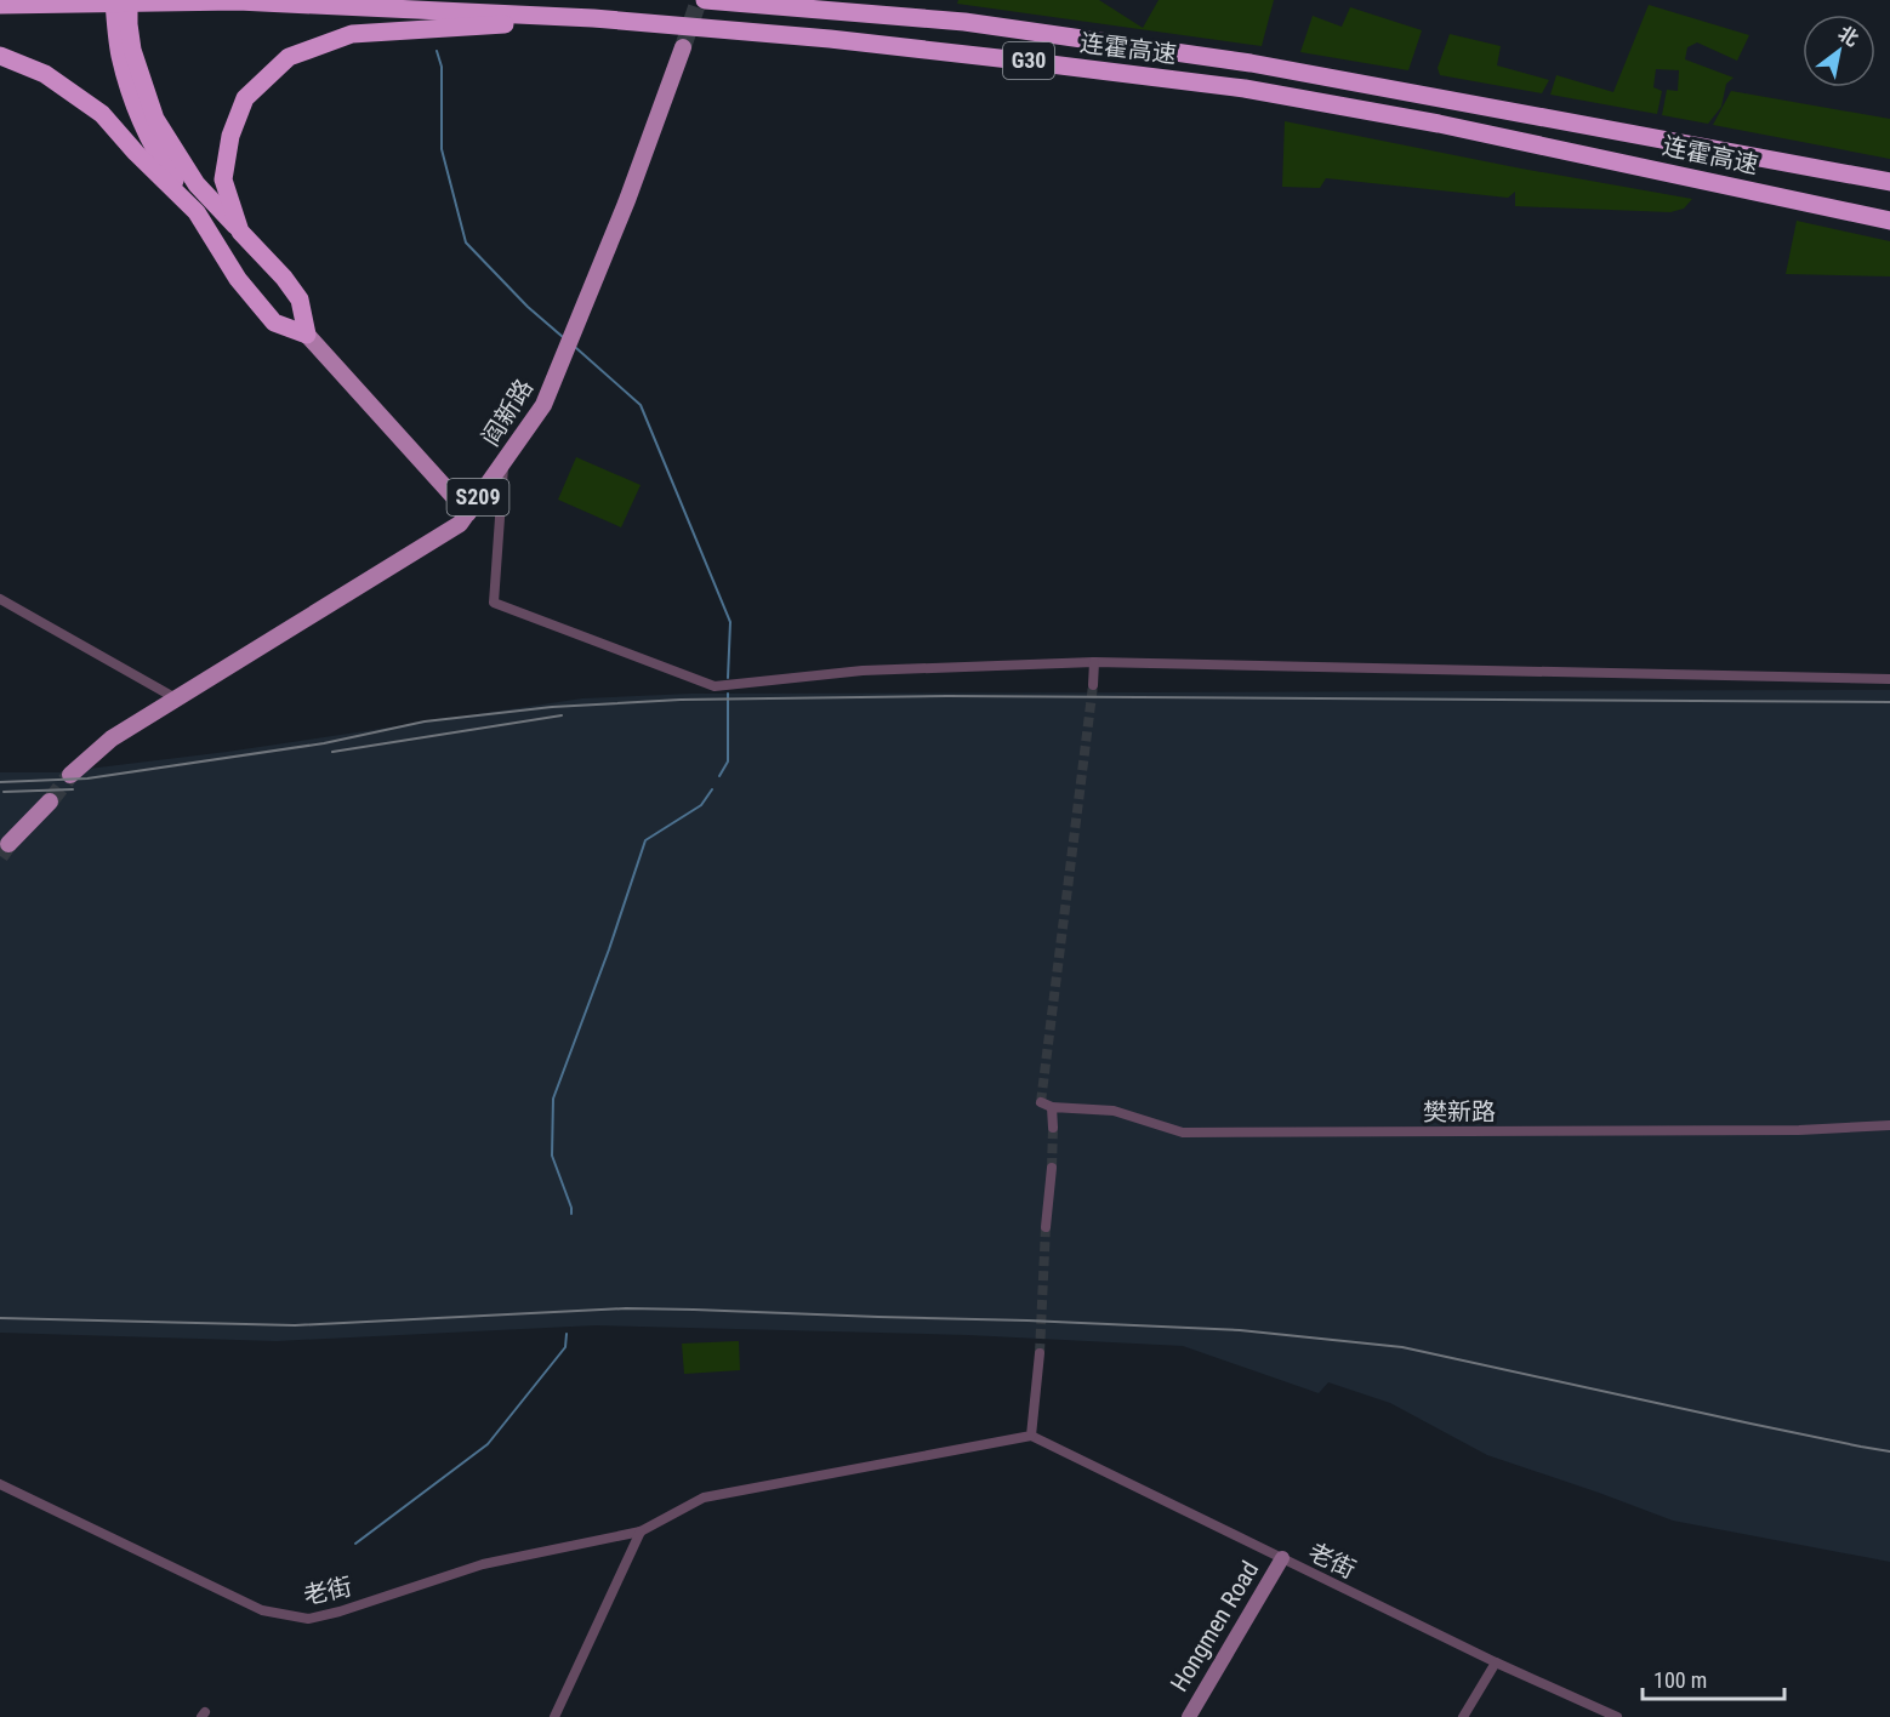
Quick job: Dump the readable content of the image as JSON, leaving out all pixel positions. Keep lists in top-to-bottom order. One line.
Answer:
{"streets":{"highway":["连霍高速","G30"],"main road":["阎新路","S209"],"street":["樊新路","老街","Hongmen Road"]},"crossings":[["老街","Hongmen Road"]],"scale_bar":"100 m","north":"top right"}
